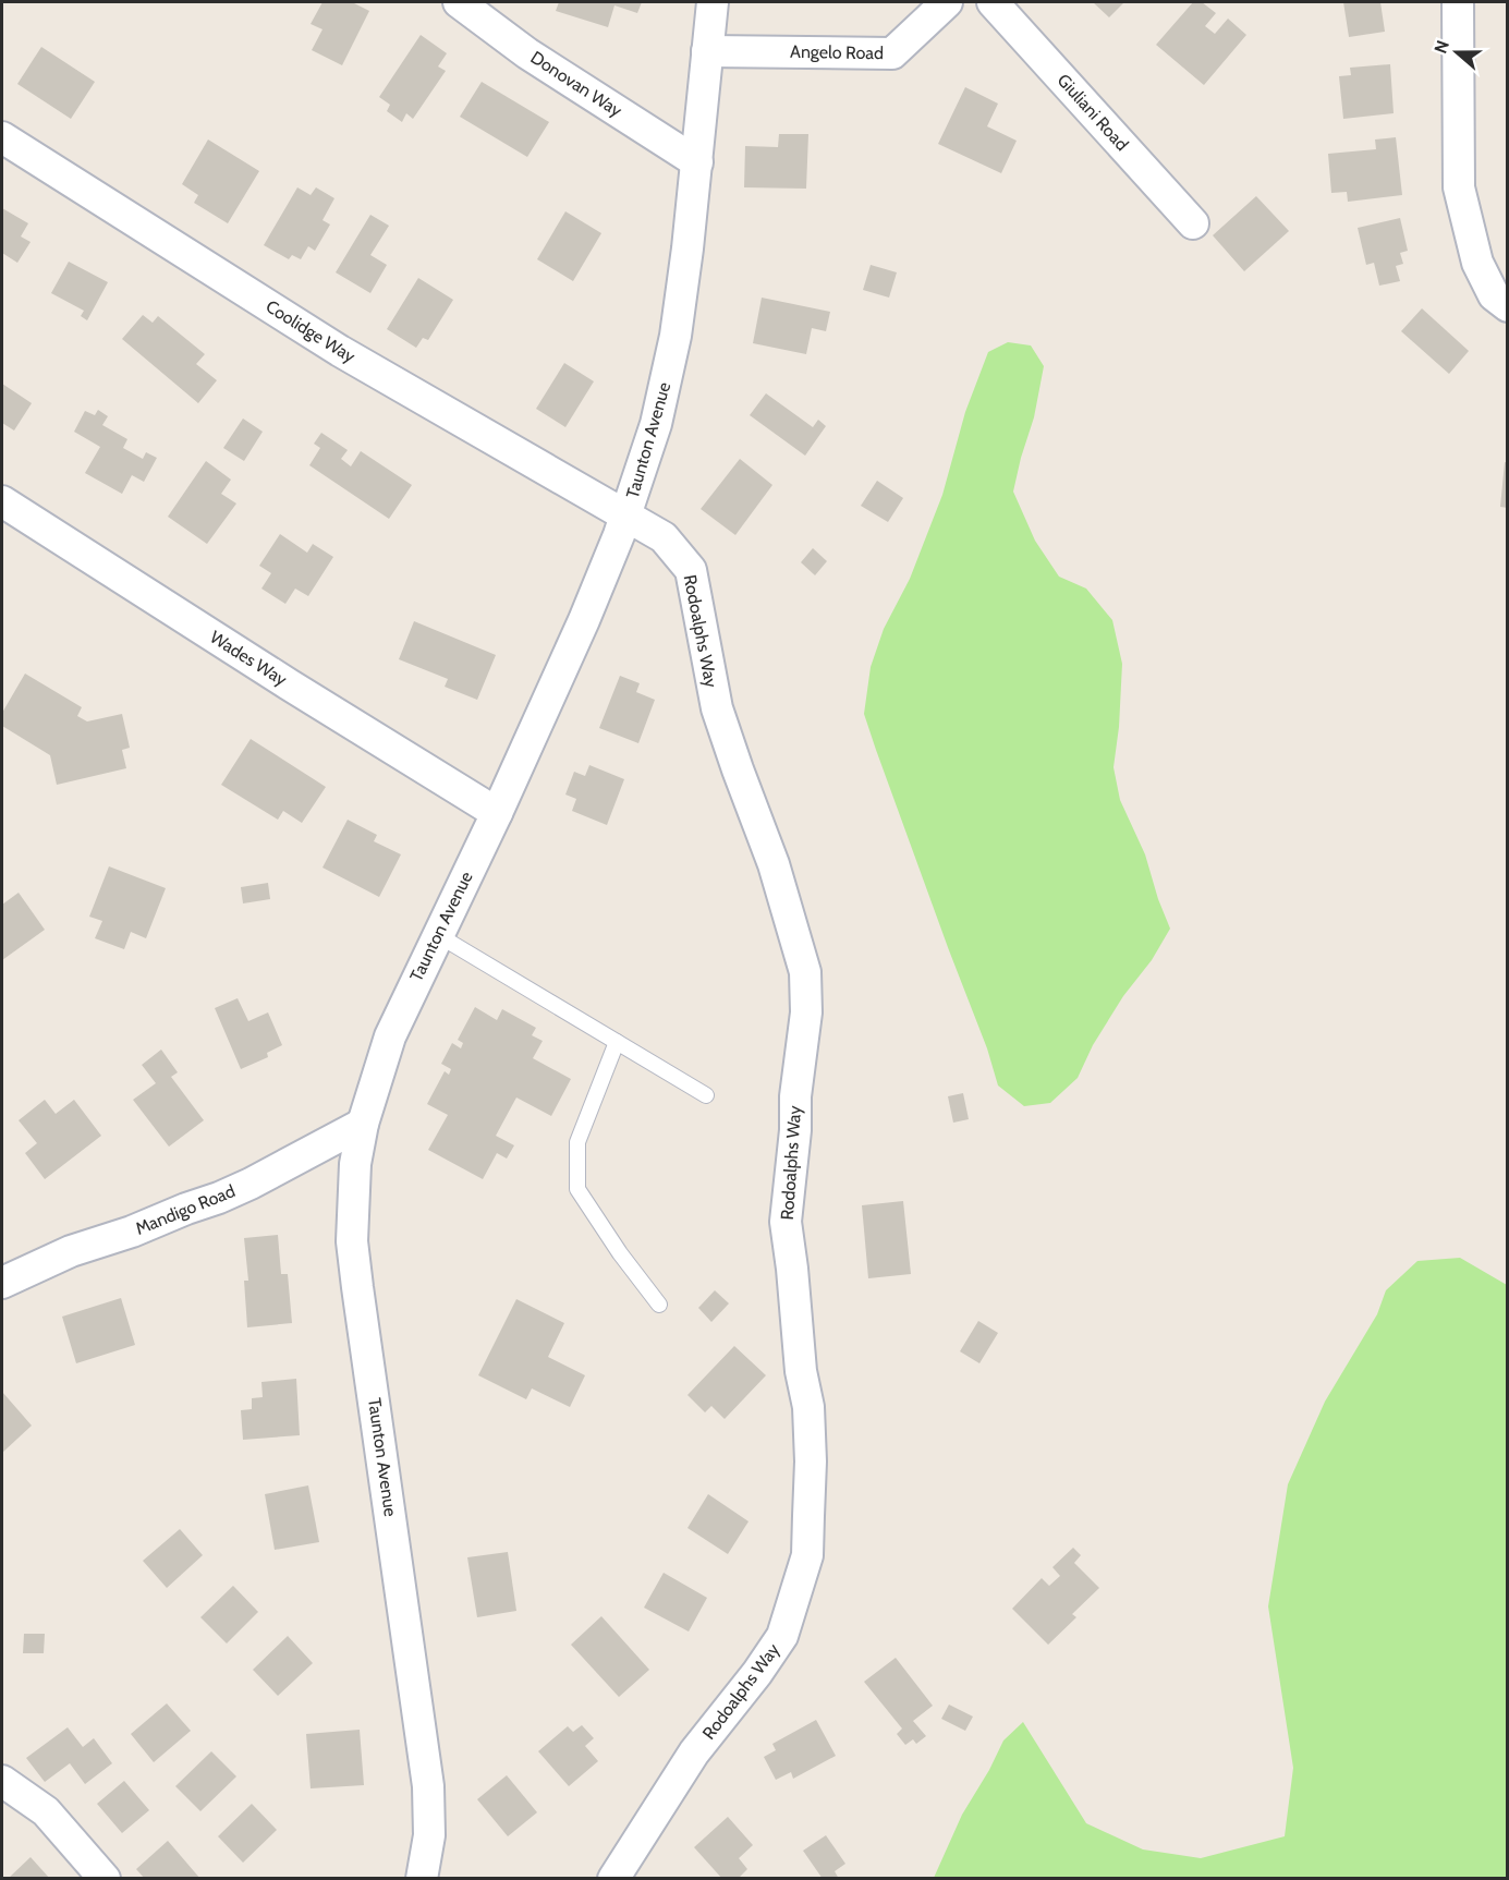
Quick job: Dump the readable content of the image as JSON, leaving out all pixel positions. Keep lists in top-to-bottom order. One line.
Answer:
{"streets":{"street":["Angelo Road","Donovan Way","Giuliani Road","Coolidge Way","Taunton Avenue","Rodoalphs Way","Wades Way","Mandigo Road"]},"crossings":[["Angelo Road","Taunton Avenue"],["Donovan Way","Taunton Avenue"],["Coolidge Way","Taunton Avenue"],["Coolidge Way","Rodoalphs Way"],["Taunton Avenue","Rodoalphs Way"],["Taunton Avenue","Wades Way"],["Taunton Avenue","Mandigo Road"]],"north":"left"}
